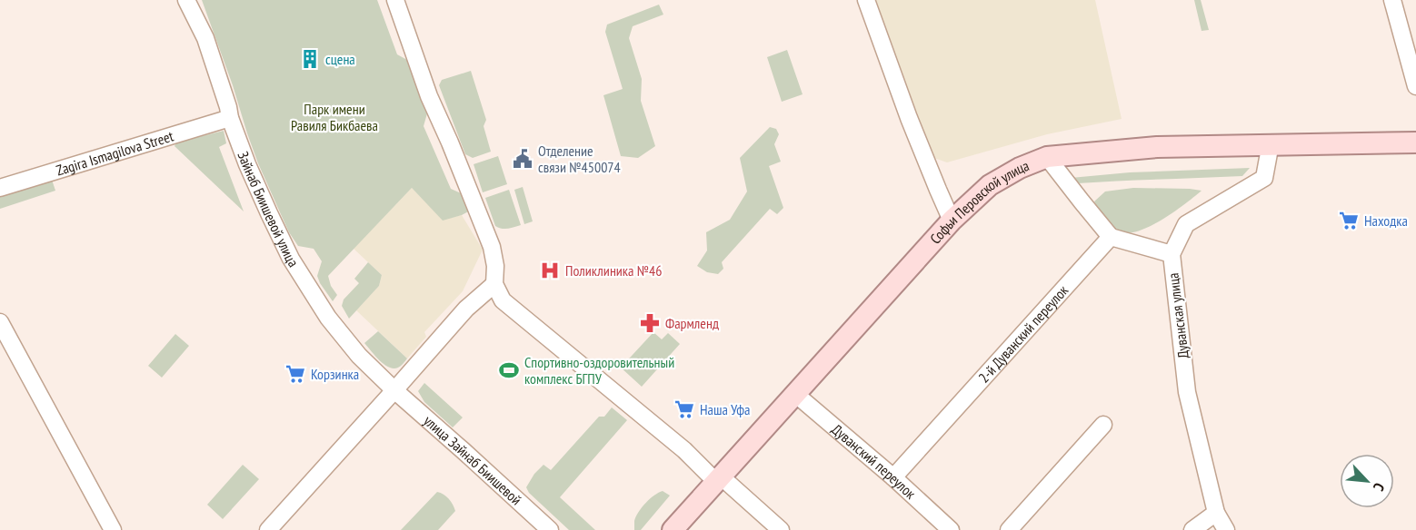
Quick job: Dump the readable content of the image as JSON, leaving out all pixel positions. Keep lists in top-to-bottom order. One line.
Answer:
{"streets":{"main road":["Софьи Перовской улица"],"street":["Zagira Ismagilova Street","Зайнаб Биишевой улица","Дуванская улица","2-й Дуванский переулок","улица Зайнаб Биишевой","Дуванский переулок"]},"crossings":[["Zagira Ismagilova Street","Зайнаб Биишевой улица"],["Софьи Перовской улица","Дуванская улица"],["Софьи Перовской улица","Дуванский переулок"],["Зайнаб Биишевой улица","улица Зайнаб Биишевой"],["2-й Дуванский переулок","Дуванский переулок"]],"parks":["Парк имени Равиля Бикбаева"],"places":{"building":["сцена"],"public building":["Отделение связи №450074"],"supermarket":["Находка","Корзинка","Наша Уфа"],"hospital":["Поликлиника №46"],"pharmacy":["Фармленд"],"sports":["Спортивно-оздоровительный комплекс БГПУ"]},"north":"bottom right"}
